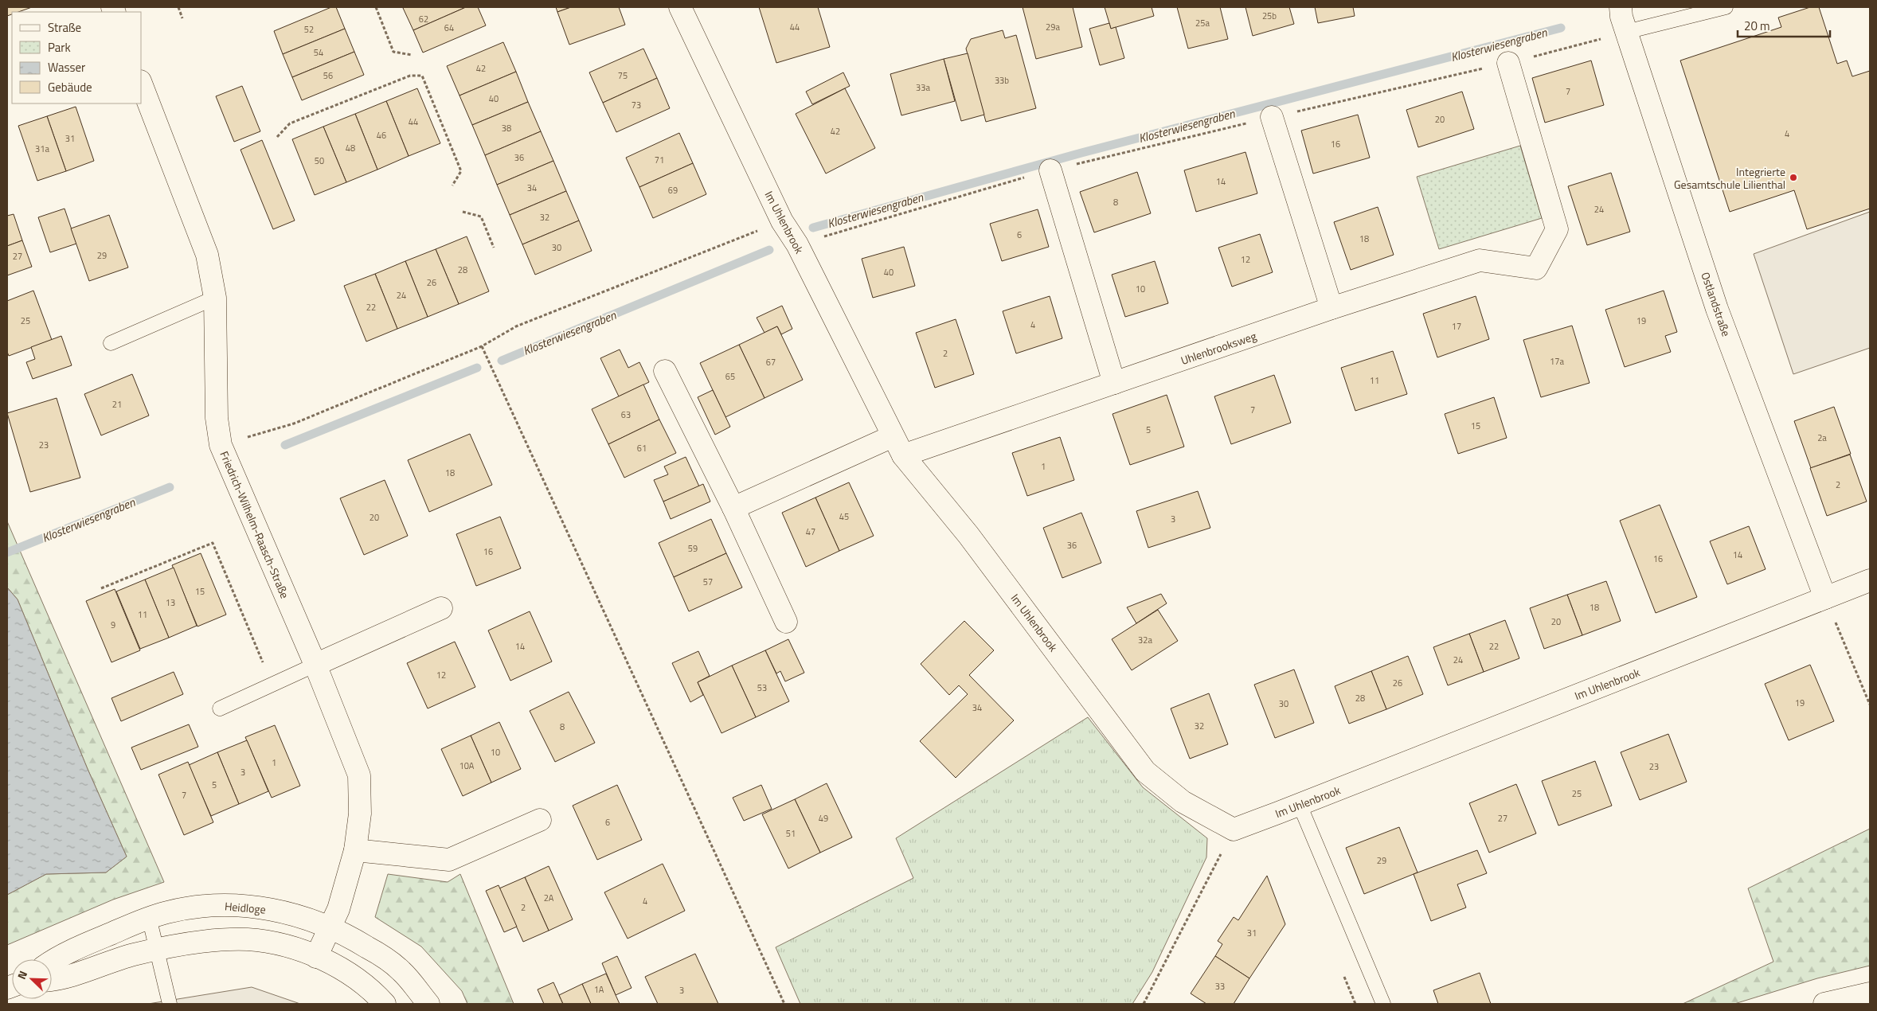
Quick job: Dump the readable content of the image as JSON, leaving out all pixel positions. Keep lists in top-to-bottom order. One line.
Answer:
{"streets":{"street":["Im Uhlenbrook","Ostlandstraße","Uhlenbrooksweg","Friedrich-Wilhelm-Raasch-Straße","Heidloge"]},"crossings":[["Im Uhlenbrook","Ostlandstraße"],["Im Uhlenbrook","Uhlenbrooksweg"],["Friedrich-Wilhelm-Raasch-Straße","Heidloge"]],"water":["Klosterwiesengraben"],"places":["Integrierte Gesamtschule Lilienthal"],"house_numbers":["25b","62","25a","44","29a","64","52","54","42","56","75","33b","33a","7","40","73","20","44","38","42","4","46","31","16","48","31a","36","71","50","14","34","69","8","24","32","6","18","30","29","27","12","28","40","26","10","24","22","25","19","4","17","2","17a","67","65","11","21","7","63","15","5","2a","23","61","1","18","2","45","20","3","47","36","59","16","14","16","57","15","13","18","11","20","9","32a","14","22","24","12","26","53","28","19","30","34","32","8","10","1","10A","23","3","5","25","7","49","27","6","51","29","2A","4","2","31","33","1A","3"],"legend":["Straße","Park","Wasser","Gebäude"],"scale_bar":"20 m","north":"top left"}
